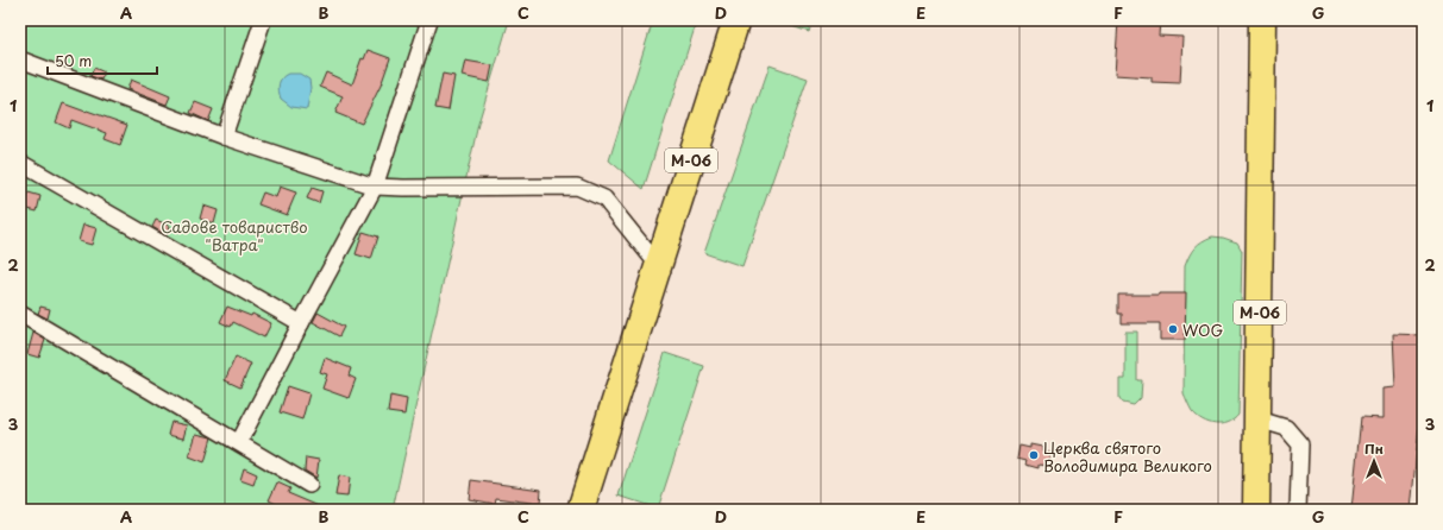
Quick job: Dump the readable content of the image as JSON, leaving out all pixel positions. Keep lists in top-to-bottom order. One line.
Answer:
{"streets":{"highway":["М-06"]},"parks":["Садове товариство \"Ватра\""],"places":["WOG","Церква святого Володимира Великого"],"scale_bar":"50 m","north":"top","grid":{"columns":["A","B","C","D","E","F","G"],"rows":["1","2","3"]}}
